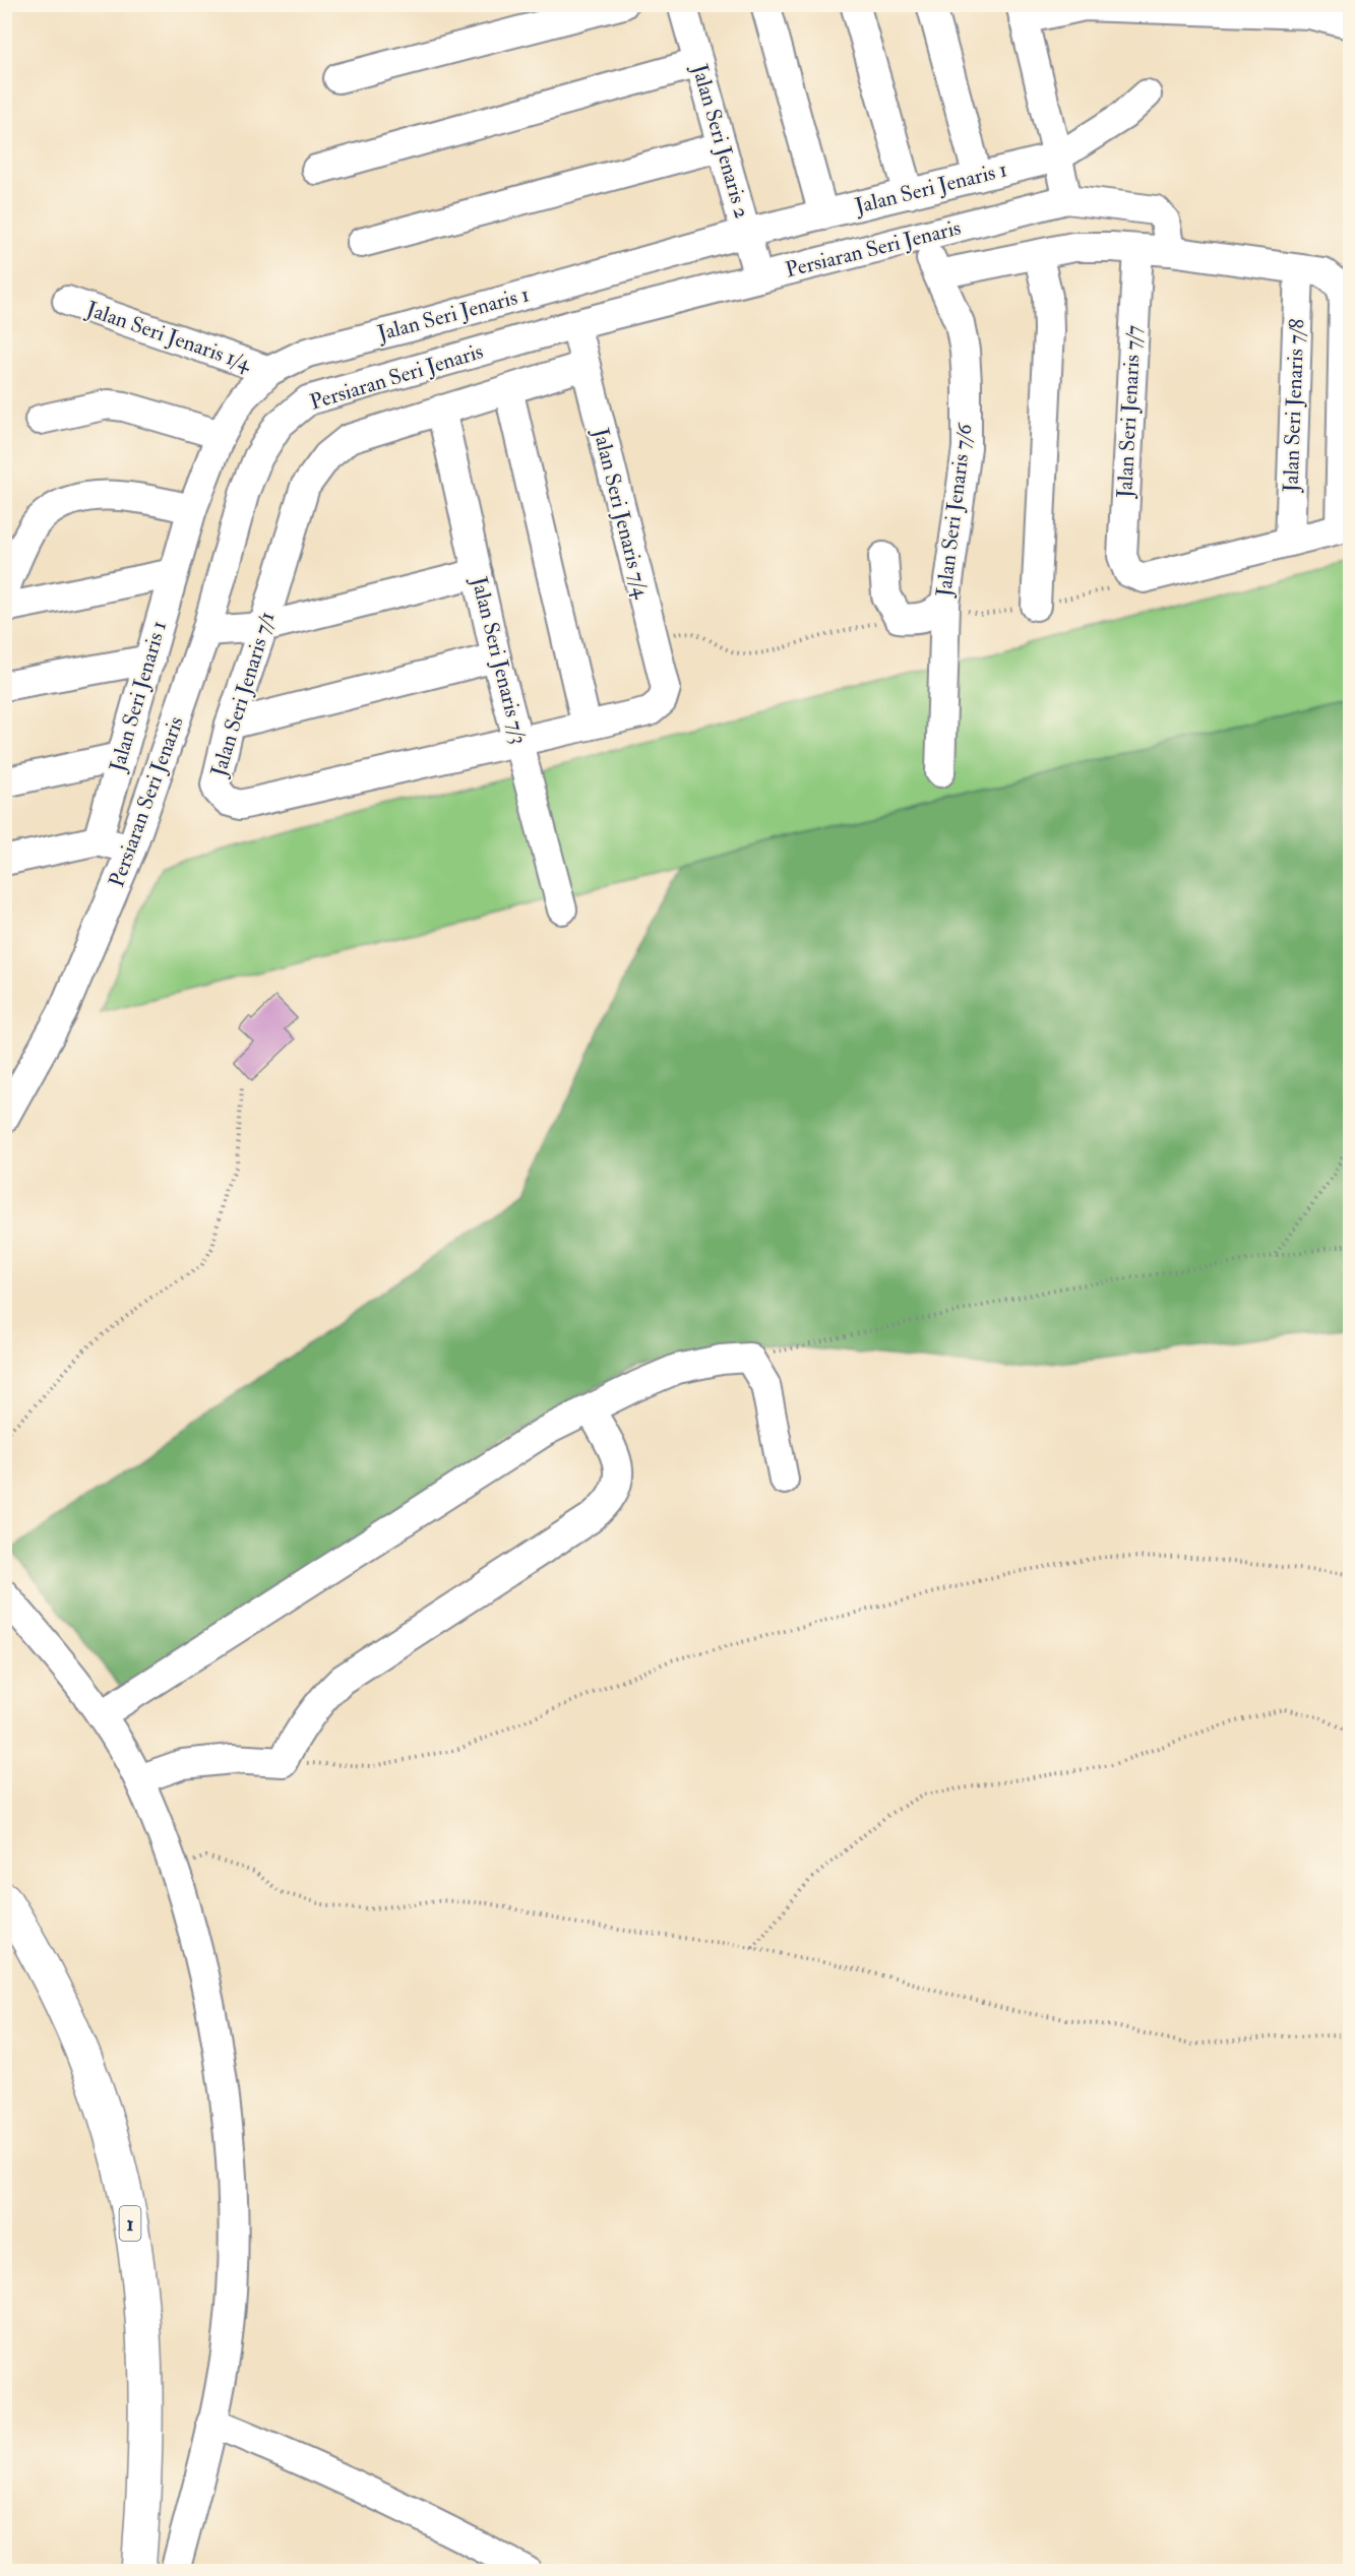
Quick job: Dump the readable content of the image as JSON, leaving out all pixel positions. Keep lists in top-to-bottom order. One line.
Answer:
{"streets":{"main road":["1"],"street":["Jalan Seri Jenaris 2","Jalan Seri Jenaris 1","Persiaran Seri Jenaris","Jalan Seri Jenaris 1/4","Jalan Seri Jenaris 7/8","Jalan Seri Jenaris 7/7","Jalan Seri Jenaris 7/6","Jalan Seri Jenaris 7/4","Jalan Seri Jenaris 7/3","Jalan Seri Jenaris 7/1"]},"crossings":[["Jalan Seri Jenaris 2","Jalan Seri Jenaris 1"],["Jalan Seri Jenaris 2","Persiaran Seri Jenaris"],["Jalan Seri Jenaris 1","Jalan Seri Jenaris 1/4"],["Persiaran Seri Jenaris","Jalan Seri Jenaris 7/6"],["Persiaran Seri Jenaris","Jalan Seri Jenaris 7/4"],["Jalan Seri Jenaris 7/8","Jalan Seri Jenaris 7/7"],["Jalan Seri Jenaris 7/4","Jalan Seri Jenaris 7/1"],["Jalan Seri Jenaris 7/3","Jalan Seri Jenaris 7/1"]]}
